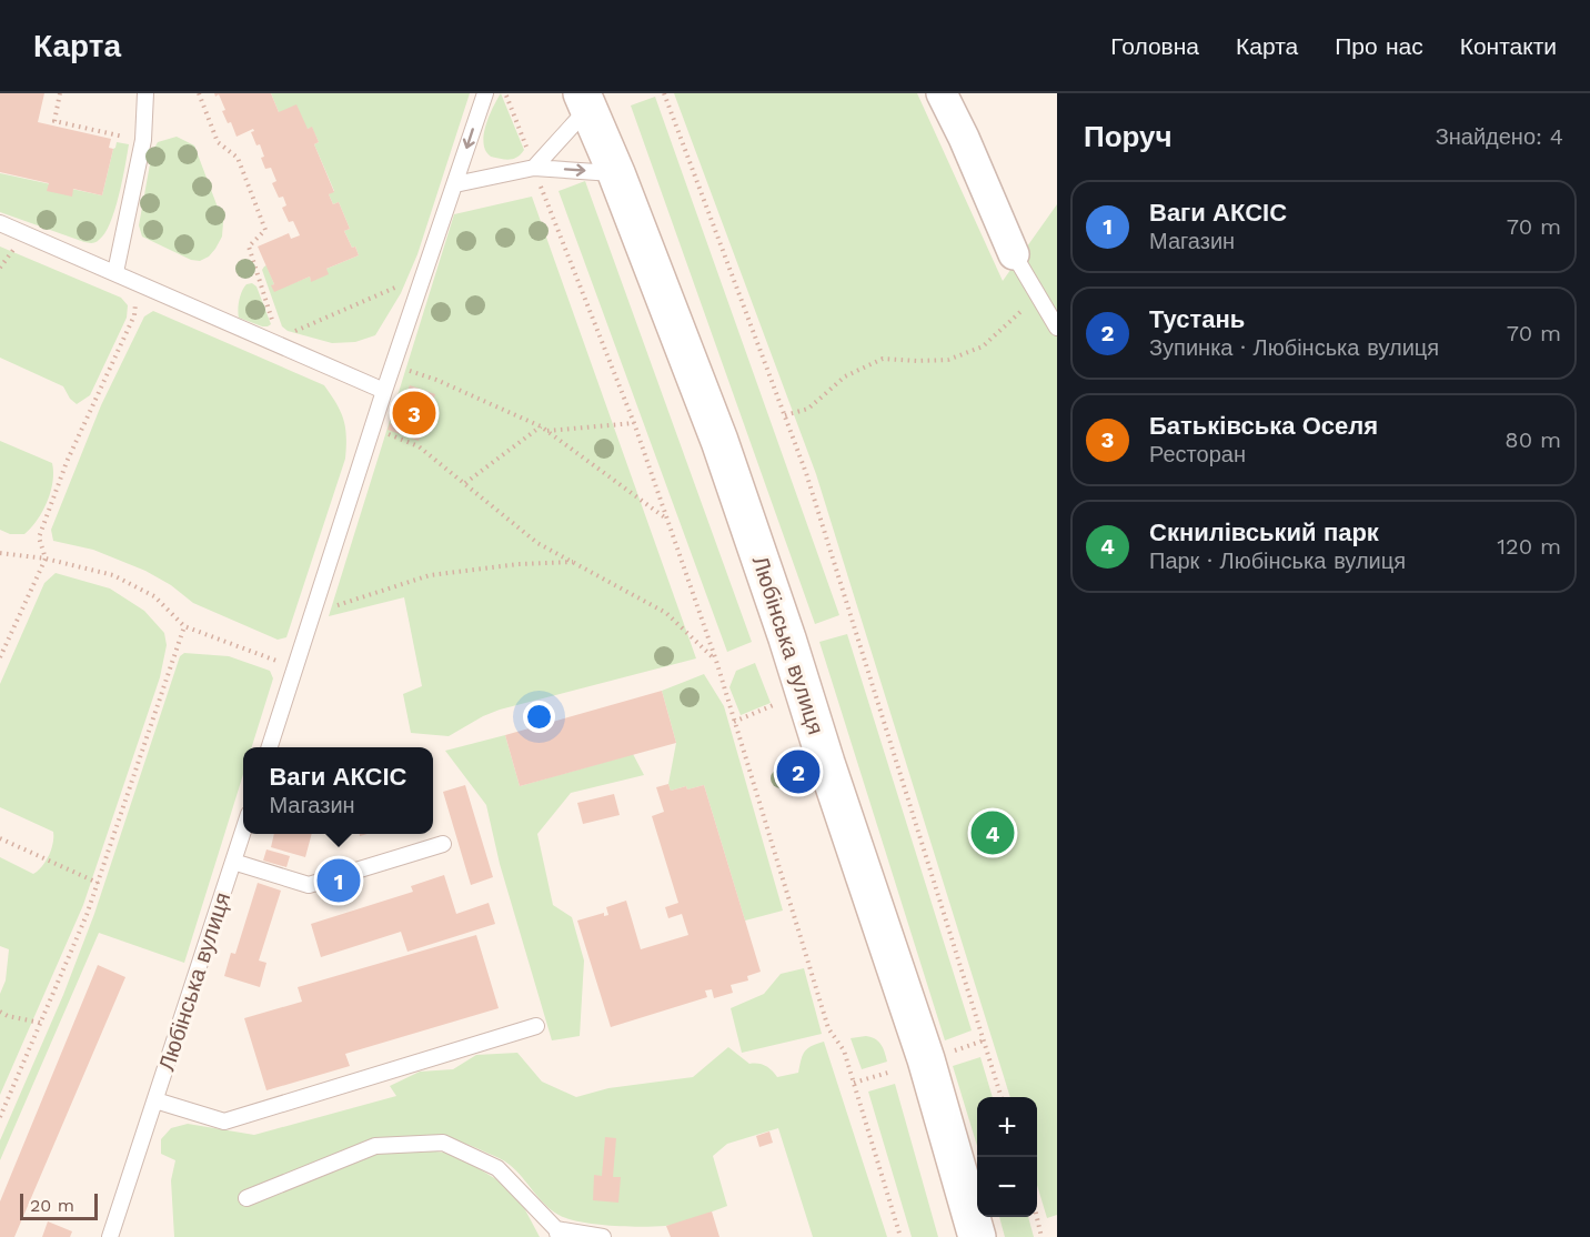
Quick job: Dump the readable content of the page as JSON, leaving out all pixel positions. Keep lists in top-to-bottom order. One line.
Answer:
{"streets":{"main road":["Любінська вулиця"]},"scale_bar":"20 m","page":{"header":"Карта","nav":["Головна","Карта","Про нас","Контакти"],"heading":["Поруч","Знайдено: 4"],"list":[{"mark":"1","name":"Ваги АКСІС","note":"Магазин","value":"70 m"},{"mark":"2","name":"Тустань","note":"Зупинка · Любінська вулиця","value":"70 m"},{"mark":"3","name":"Батьківська Оселя","note":"Ресторан","value":"80 m"},{"mark":"4","name":"Скнилівський парк","note":"Парк · Любінська вулиця","value":"120 m"}],"pins":["3","2","4","1"],"popup":["Ваги АКСІС","Магазин"],"map_buttons":["+","−"],"scale":"20 m"}}
